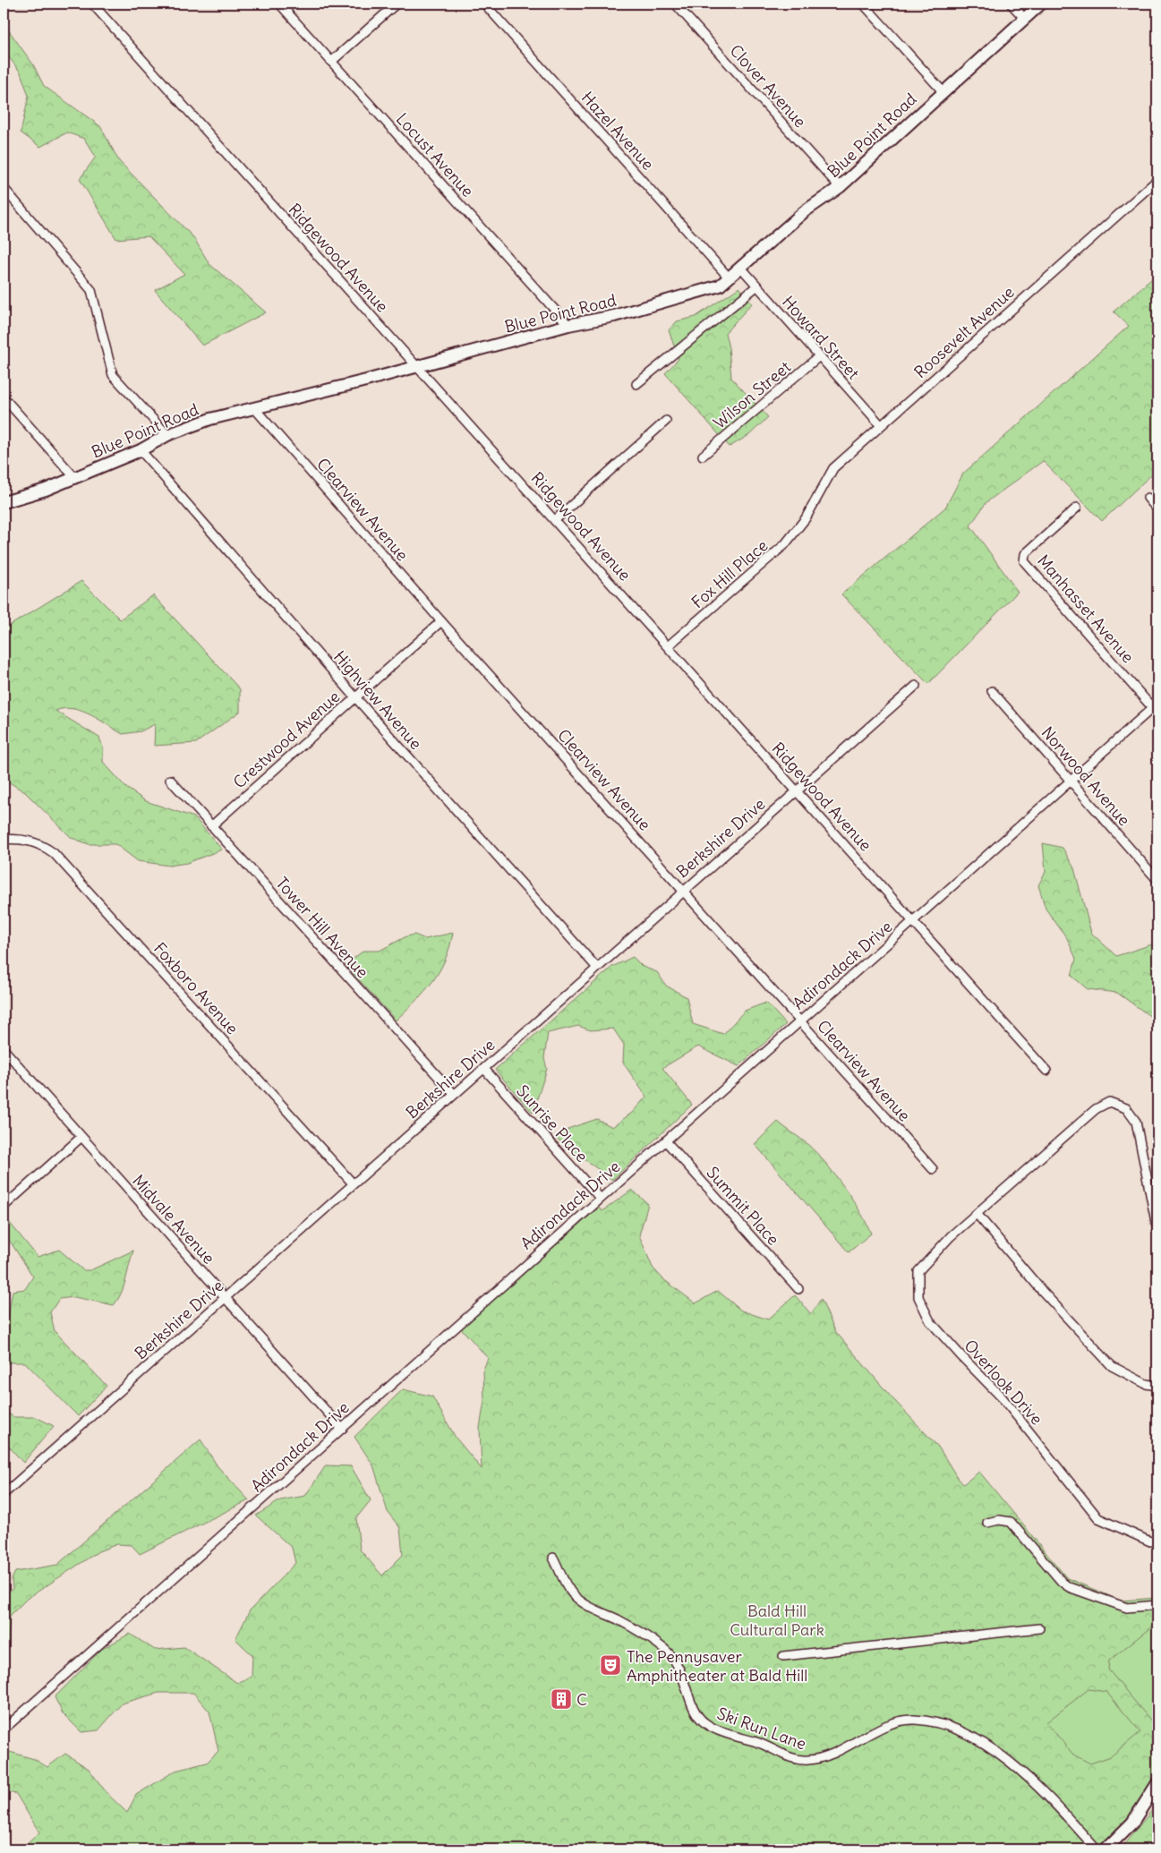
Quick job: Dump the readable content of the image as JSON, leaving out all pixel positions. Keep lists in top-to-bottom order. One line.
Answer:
{"streets":{"street":["Clover Avenue","Hazel Avenue","Blue Point Road","Locust Avenue","Ridgewood Avenue","Roosevelt Avenue","Howard Street","Wilson Street","Clearview Avenue","Fox Hill Place","Manhasset Avenue","Highview Avenue","Crestwood Avenue","Norwood Avenue","Berkshire Drive","Tower Hill Avenue","Adirondack Drive","Foxboro Avenue","Sunrise Place","Summit Place","Midvale Avenue","Overlook Drive","Ski Run Lane"]},"crossings":[["Clover Avenue","Blue Point Road"],["Hazel Avenue","Blue Point Road"],["Blue Point Road","Locust Avenue"],["Blue Point Road","Ridgewood Avenue"],["Blue Point Road","Howard Street"],["Blue Point Road","Clearview Avenue"],["Blue Point Road","Highview Avenue"],["Ridgewood Avenue","Fox Hill Place"],["Ridgewood Avenue","Berkshire Drive"],["Ridgewood Avenue","Adirondack Drive"],["Roosevelt Avenue","Howard Street"],["Roosevelt Avenue","Fox Hill Place"],["Howard Street","Wilson Street"],["Clearview Avenue","Crestwood Avenue"],["Clearview Avenue","Berkshire Drive"],["Clearview Avenue","Adirondack Drive"],["Manhasset Avenue","Adirondack Drive"],["Highview Avenue","Crestwood Avenue"],["Highview Avenue","Berkshire Drive"],["Crestwood Avenue","Tower Hill Avenue"],["Norwood Avenue","Adirondack Drive"],["Berkshire Drive","Tower Hill Avenue"],["Berkshire Drive","Foxboro Avenue"],["Berkshire Drive","Sunrise Place"],["Berkshire Drive","Midvale Avenue"],["Adirondack Drive","Sunrise Place"],["Adirondack Drive","Summit Place"],["Adirondack Drive","Midvale Avenue"]],"parks":["Bald Hill Cultural Park"],"places":{"theatre":["The Pennysaver Amphitheater at Bald Hill"],"building":["C"]}}
